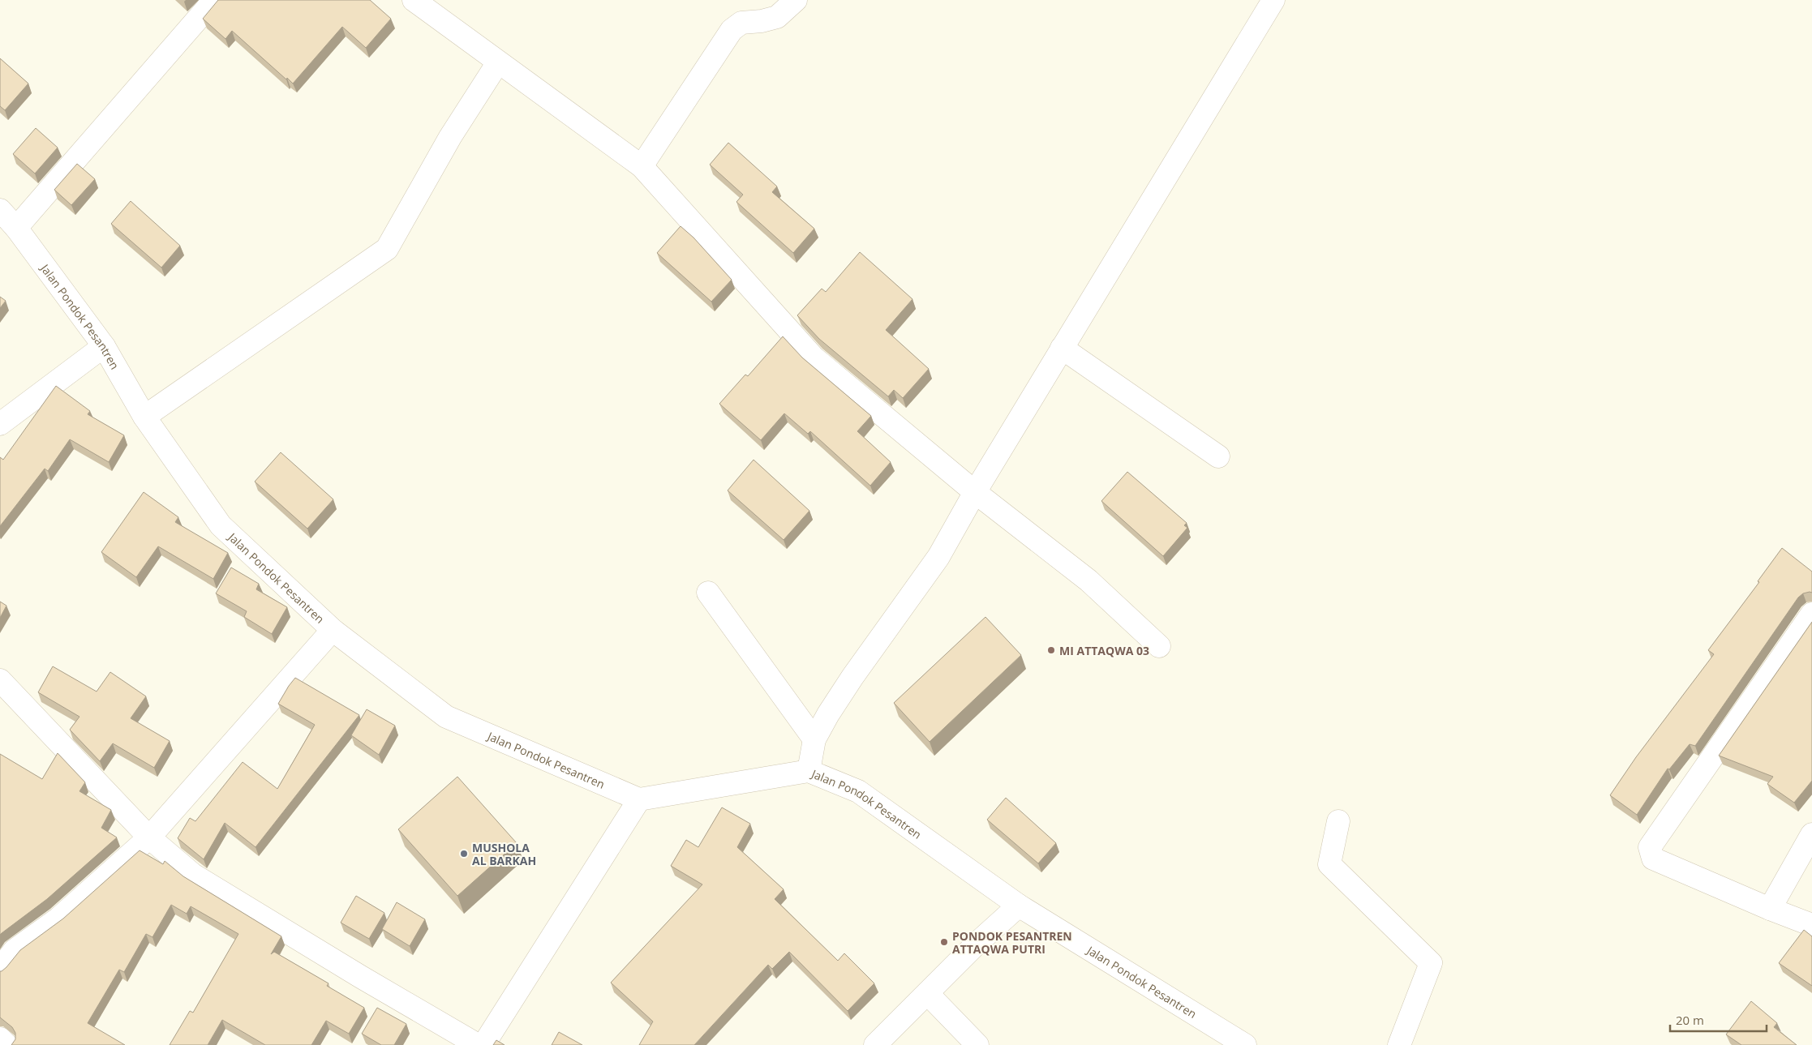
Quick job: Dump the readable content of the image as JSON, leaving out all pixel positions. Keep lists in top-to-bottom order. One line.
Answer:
{"streets":{"street":["Jalan Pondok Pesantren"]},"places":["MI ATTAQWA 03","MUSHOLA AL BARKAH","PONDOK PESANTREN ATTAQWA PUTRI"],"scale_bar":"20 m"}
